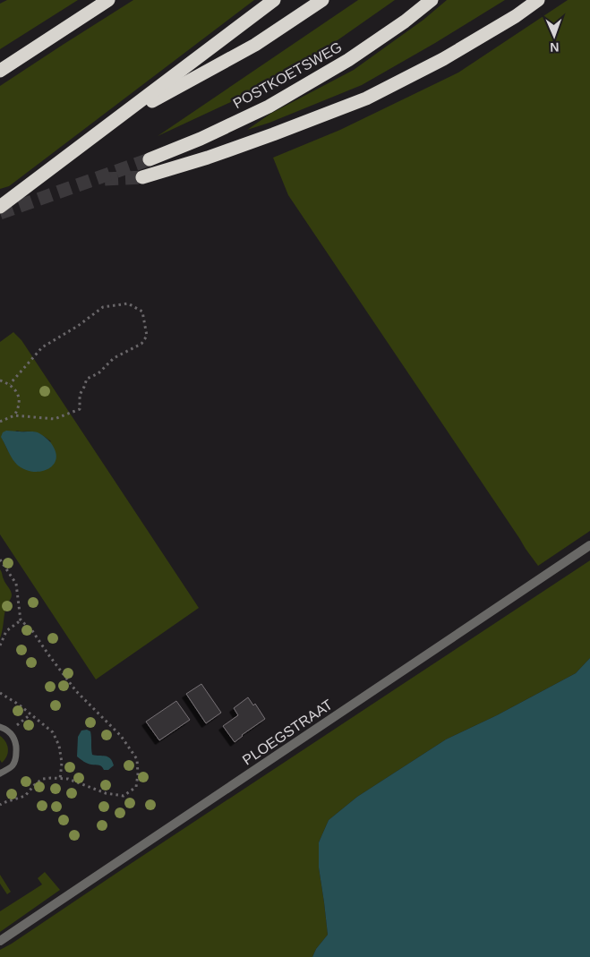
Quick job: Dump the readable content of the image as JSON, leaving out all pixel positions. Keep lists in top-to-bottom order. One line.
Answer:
{"streets":{"highway":["POSTKOETSWEG"],"street":["PLOEGSTRAAT"]},"north":"bottom"}
